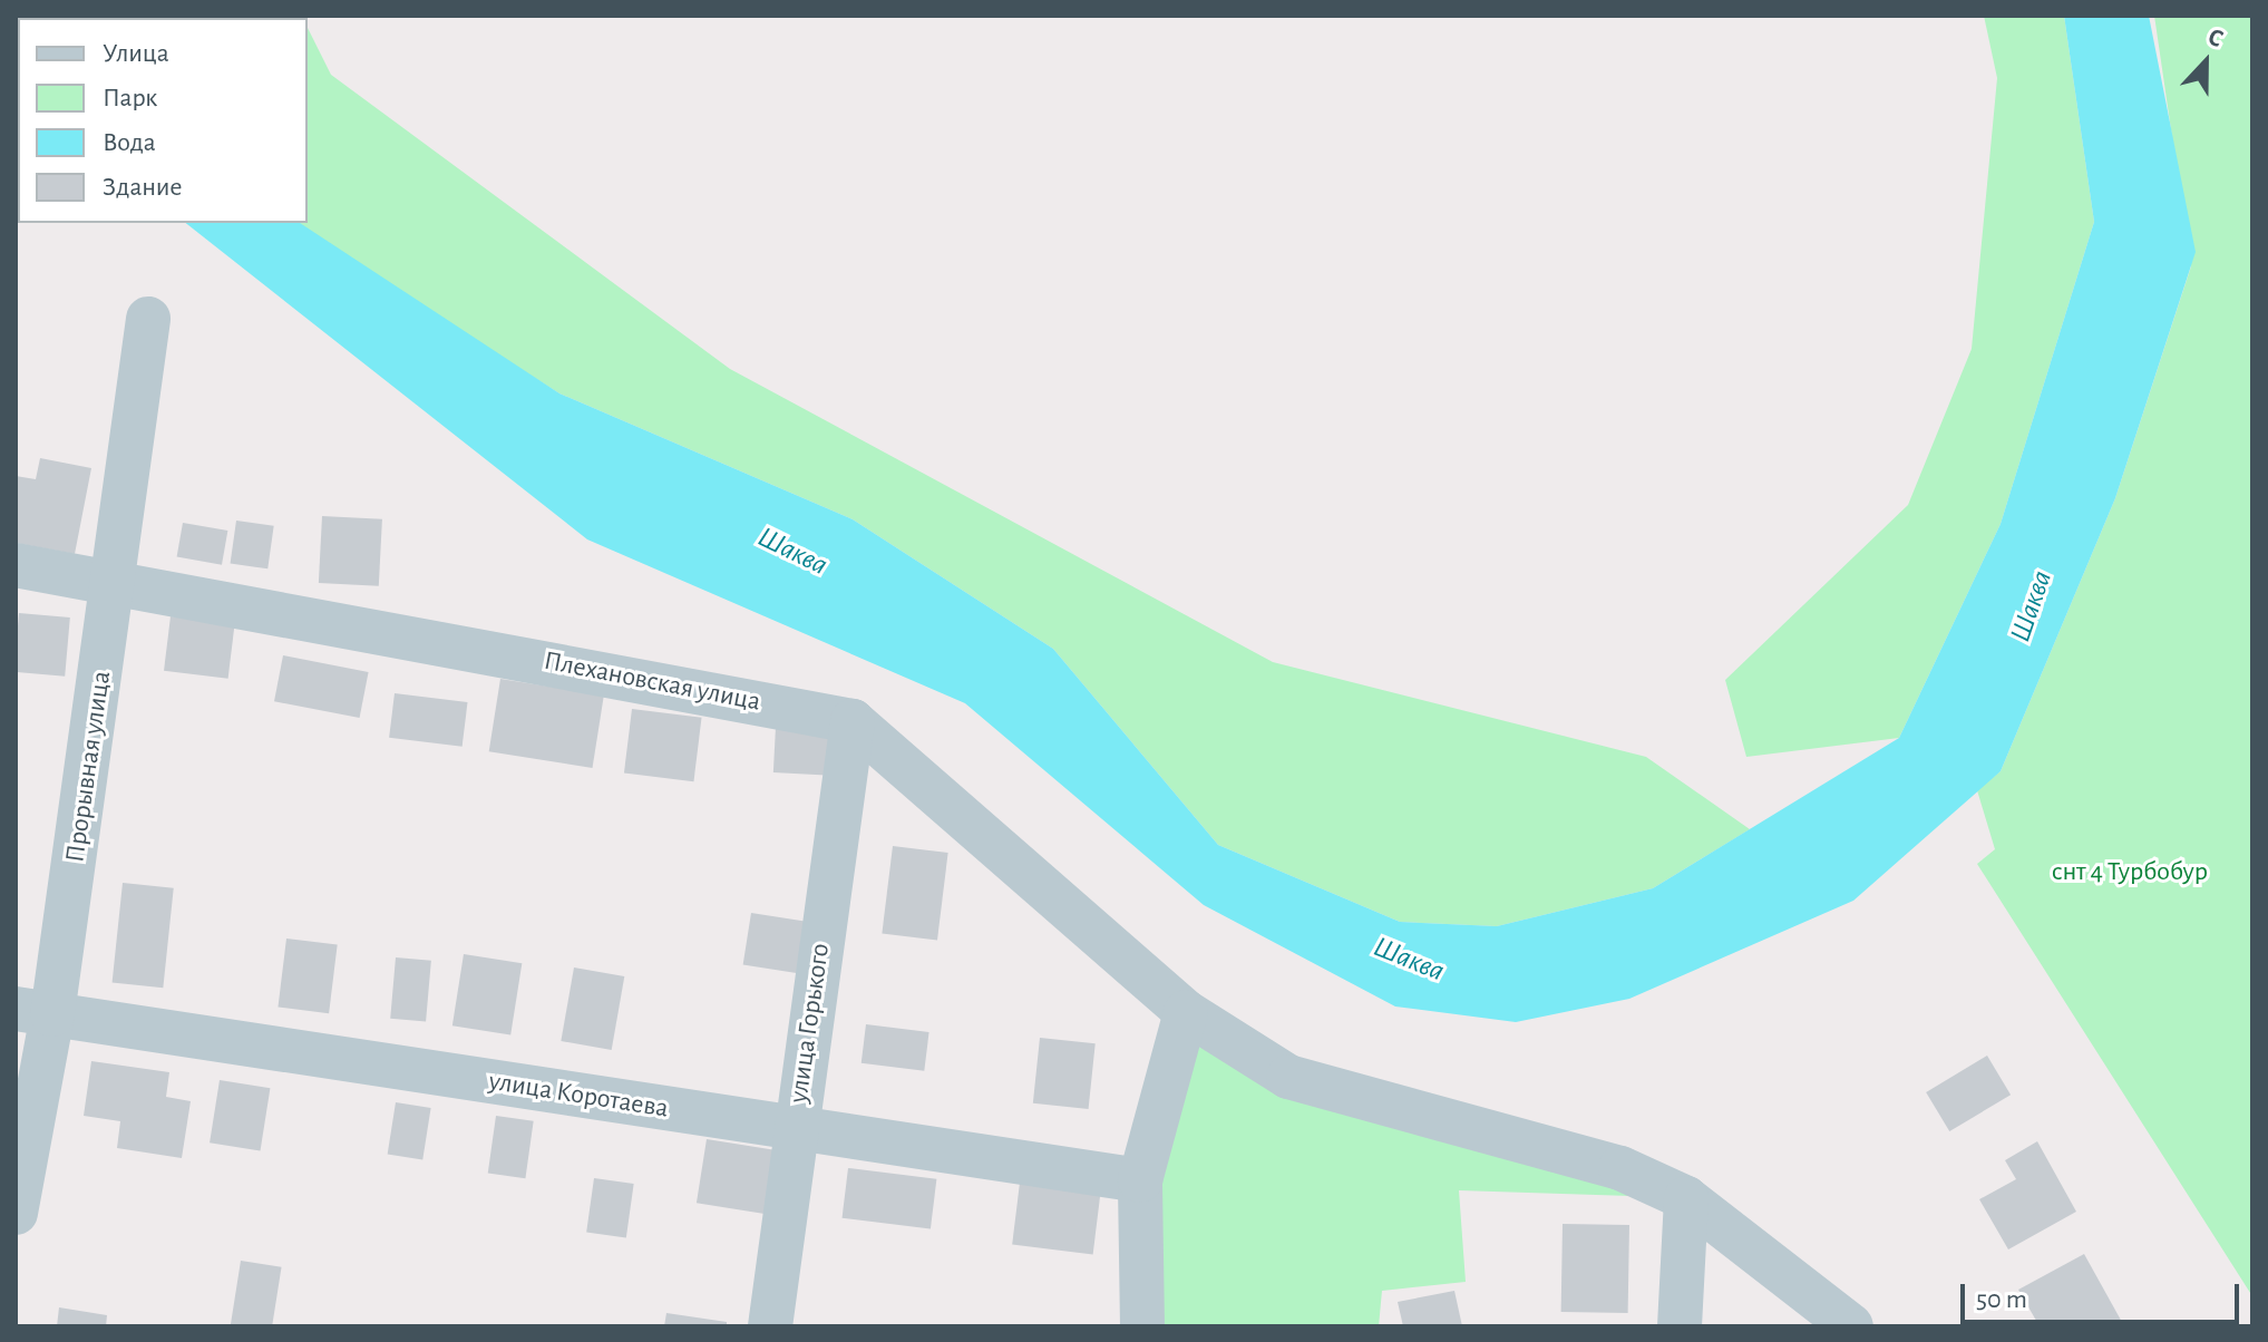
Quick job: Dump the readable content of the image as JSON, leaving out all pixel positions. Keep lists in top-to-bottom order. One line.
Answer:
{"streets":{"street":["Плехановская улица","Прорывная улица","улица Горького","улица Коротаева"]},"crossings":[["Плехановская улица","Прорывная улица"],["Плехановская улица","улица Горького"],["Прорывная улица","улица Коротаева"],["улица Горького","улица Коротаева"]],"water":["Шаква"],"parks":["снт 4 Турбобур"],"legend":["Улица","Парк","Вода","Здание"],"scale_bar":"50 m","north":"top"}
